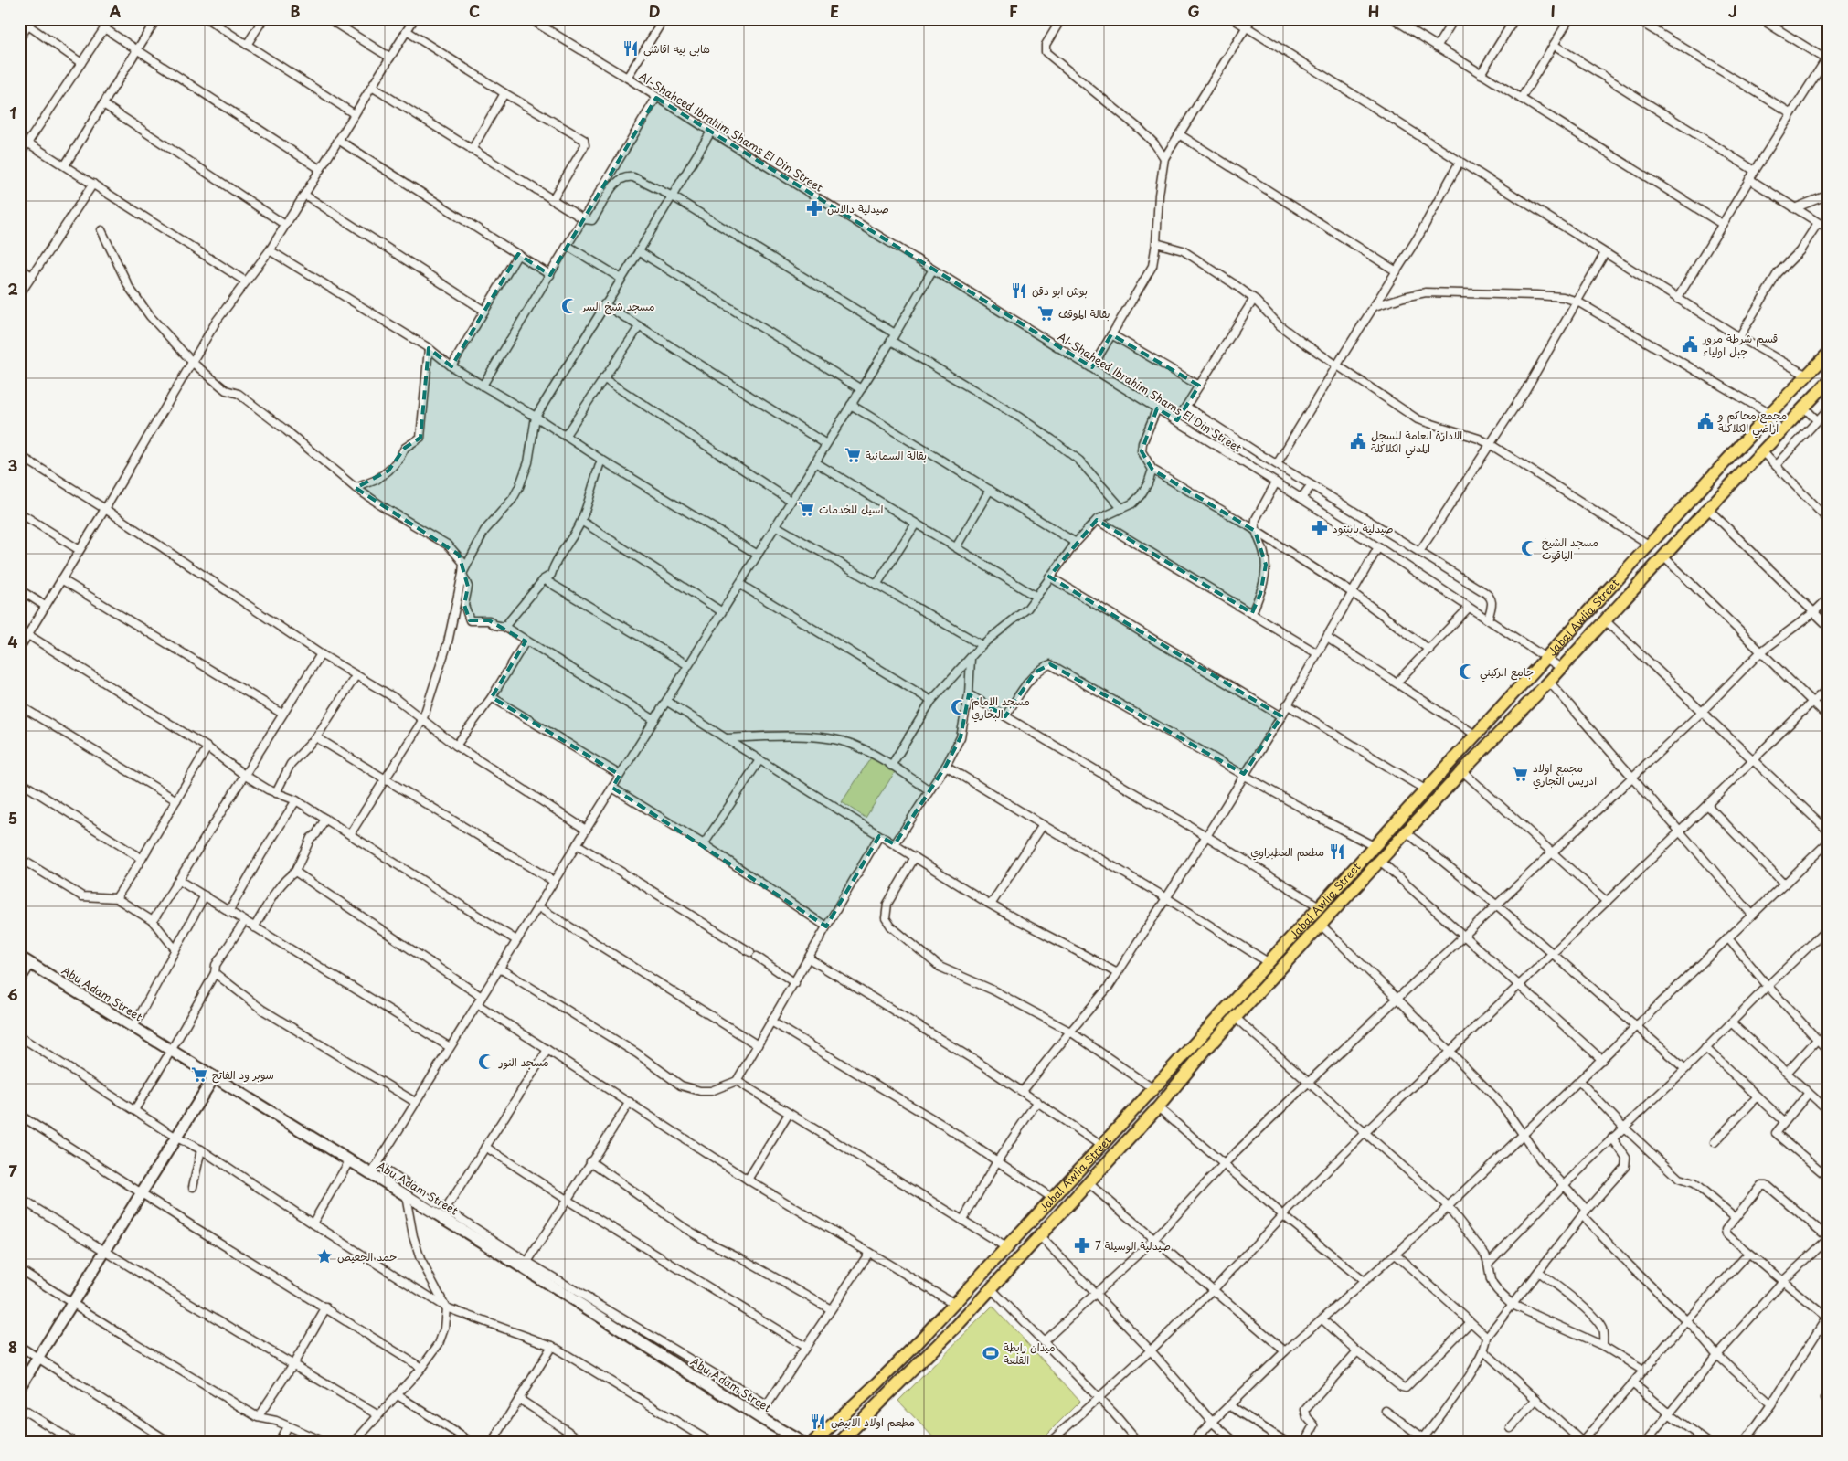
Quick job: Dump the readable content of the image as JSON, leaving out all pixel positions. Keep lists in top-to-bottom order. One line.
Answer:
{"streets":{"main road":["Jabal Awlia Street"],"street":["Al-Shaheed Ibrahim Shams El Din Street","Abu Adam Street"]},"crossings":[["Al-Shaheed Ibrahim Shams El Din Street","Jabal Awlia Street"]],"places":{"restaurant":["هابي بيه اقاشي","بوش ابو دقن","مطعم العطبراوي","مطعم اولاد الابيض"],"pharmacy":["صيدلية دالاس","صيدلية بابنتود","صيدلية الوسيلة 7"],"mosque":["مسجد شيخ السر","مسجد الشيخ الياقوت","جامع الركيني","مسجد الامام البخاري","مسجد النور"],"supermarket":["بقالة الموقف","بقالة السمانية","اسيل للخدمات","مجمع اولاد ادريس التجاري","سوبر ود الفاتح"],"public building":["قسم شرطة مرور جبل اولياء","مجمع محاكم و اراضي الكلاكلة","الادارة العامة للسجل المدني الكلاكلة"],"place":["حمد الجعيص"],"sports":["ميدان رابطة القلعة"]},"grid":{"columns":["A","B","C","D","E","F","G","H","I","J"],"rows":["1","2","3","4","5","6","7","8"]}}
